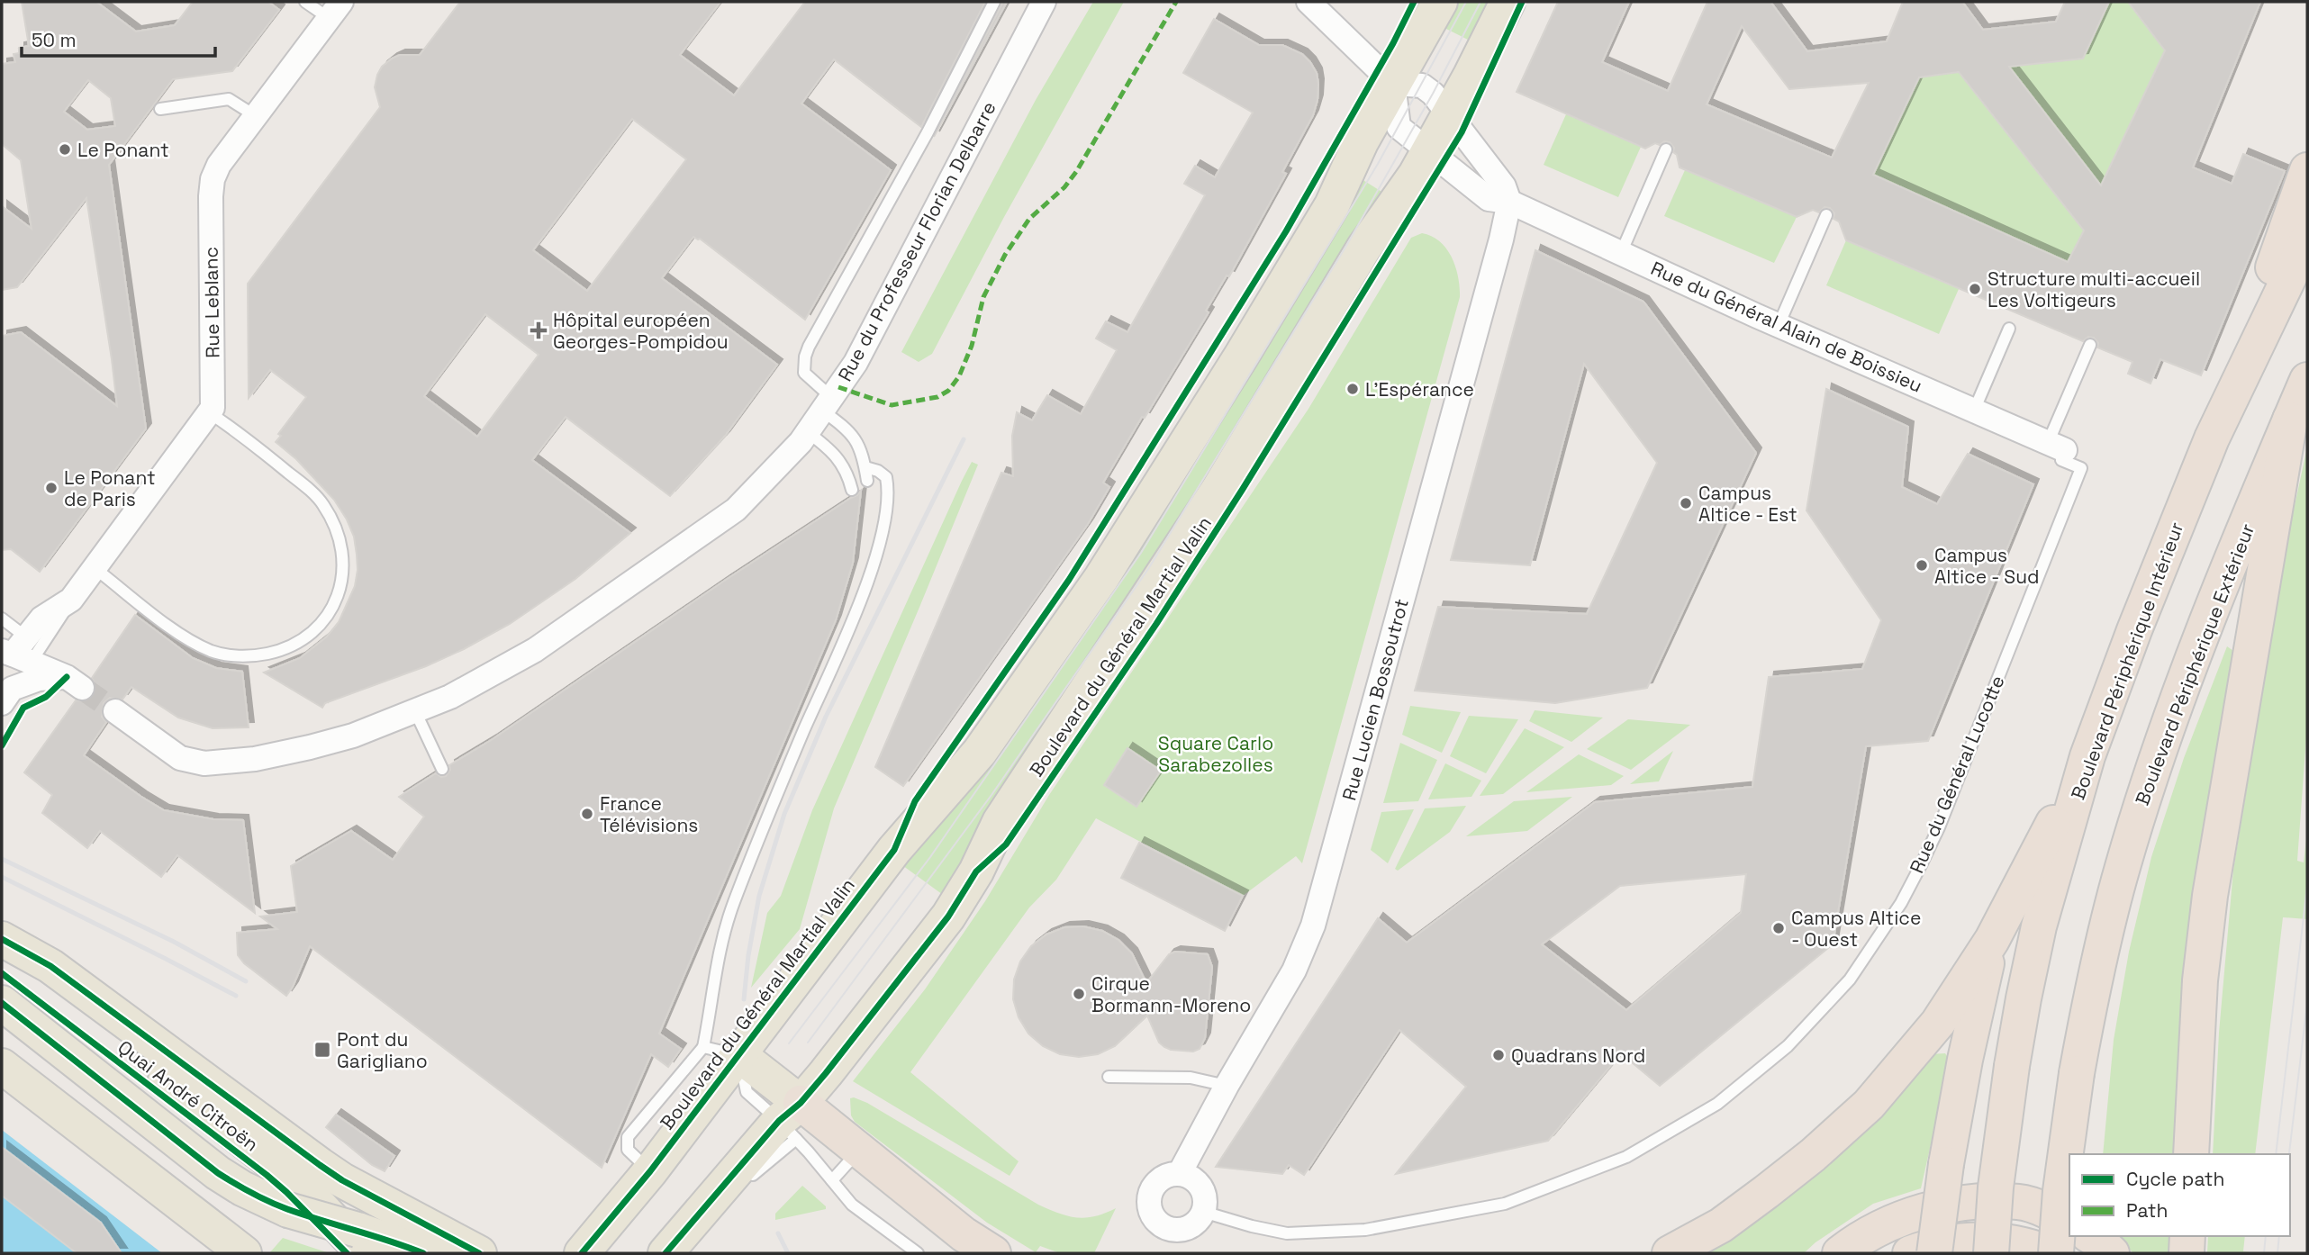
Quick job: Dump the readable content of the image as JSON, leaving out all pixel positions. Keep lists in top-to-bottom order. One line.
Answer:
{"streets":{"highway":["Boulevard Périphérique Intérieur","Boulevard Périphérique Extérieur"],"main road":["Boulevard du Général Martial Valin","Quai André Citroën"],"street":["Rue du Professeur Florian Delbarre","Rue Leblanc","Rue du Général Alain de Boissieu","Rue Lucien Bossoutrot"],"lane":["Rue du Général Lucotte"]},"crossings":[["Rue du Général Alain de Boissieu","Boulevard du Général Martial Valin"],["Rue du Général Alain de Boissieu","Rue Lucien Bossoutrot"],["Rue du Général Alain de Boissieu","Rue du Général Lucotte"],["Rue Lucien Bossoutrot","Rue du Général Lucotte"]],"parks":["Square Carlo Sarabezolles"],"places":{"other":["Le Ponant","Structure multi-accueil Les Voltigeurs","L'Espérance","Le Ponant de Paris","Campus Altice - Est","Campus Altice - Sud","France Télévisions","Campus Altice - Ouest","Cirque Bormann-Moreno","Quadrans Nord"],"health":["Hôpital européen Georges-Pompidou"],"transit":["Pont du Garigliano"]},"legend":["Cycle path","Path"],"scale_bar":"50 m"}
